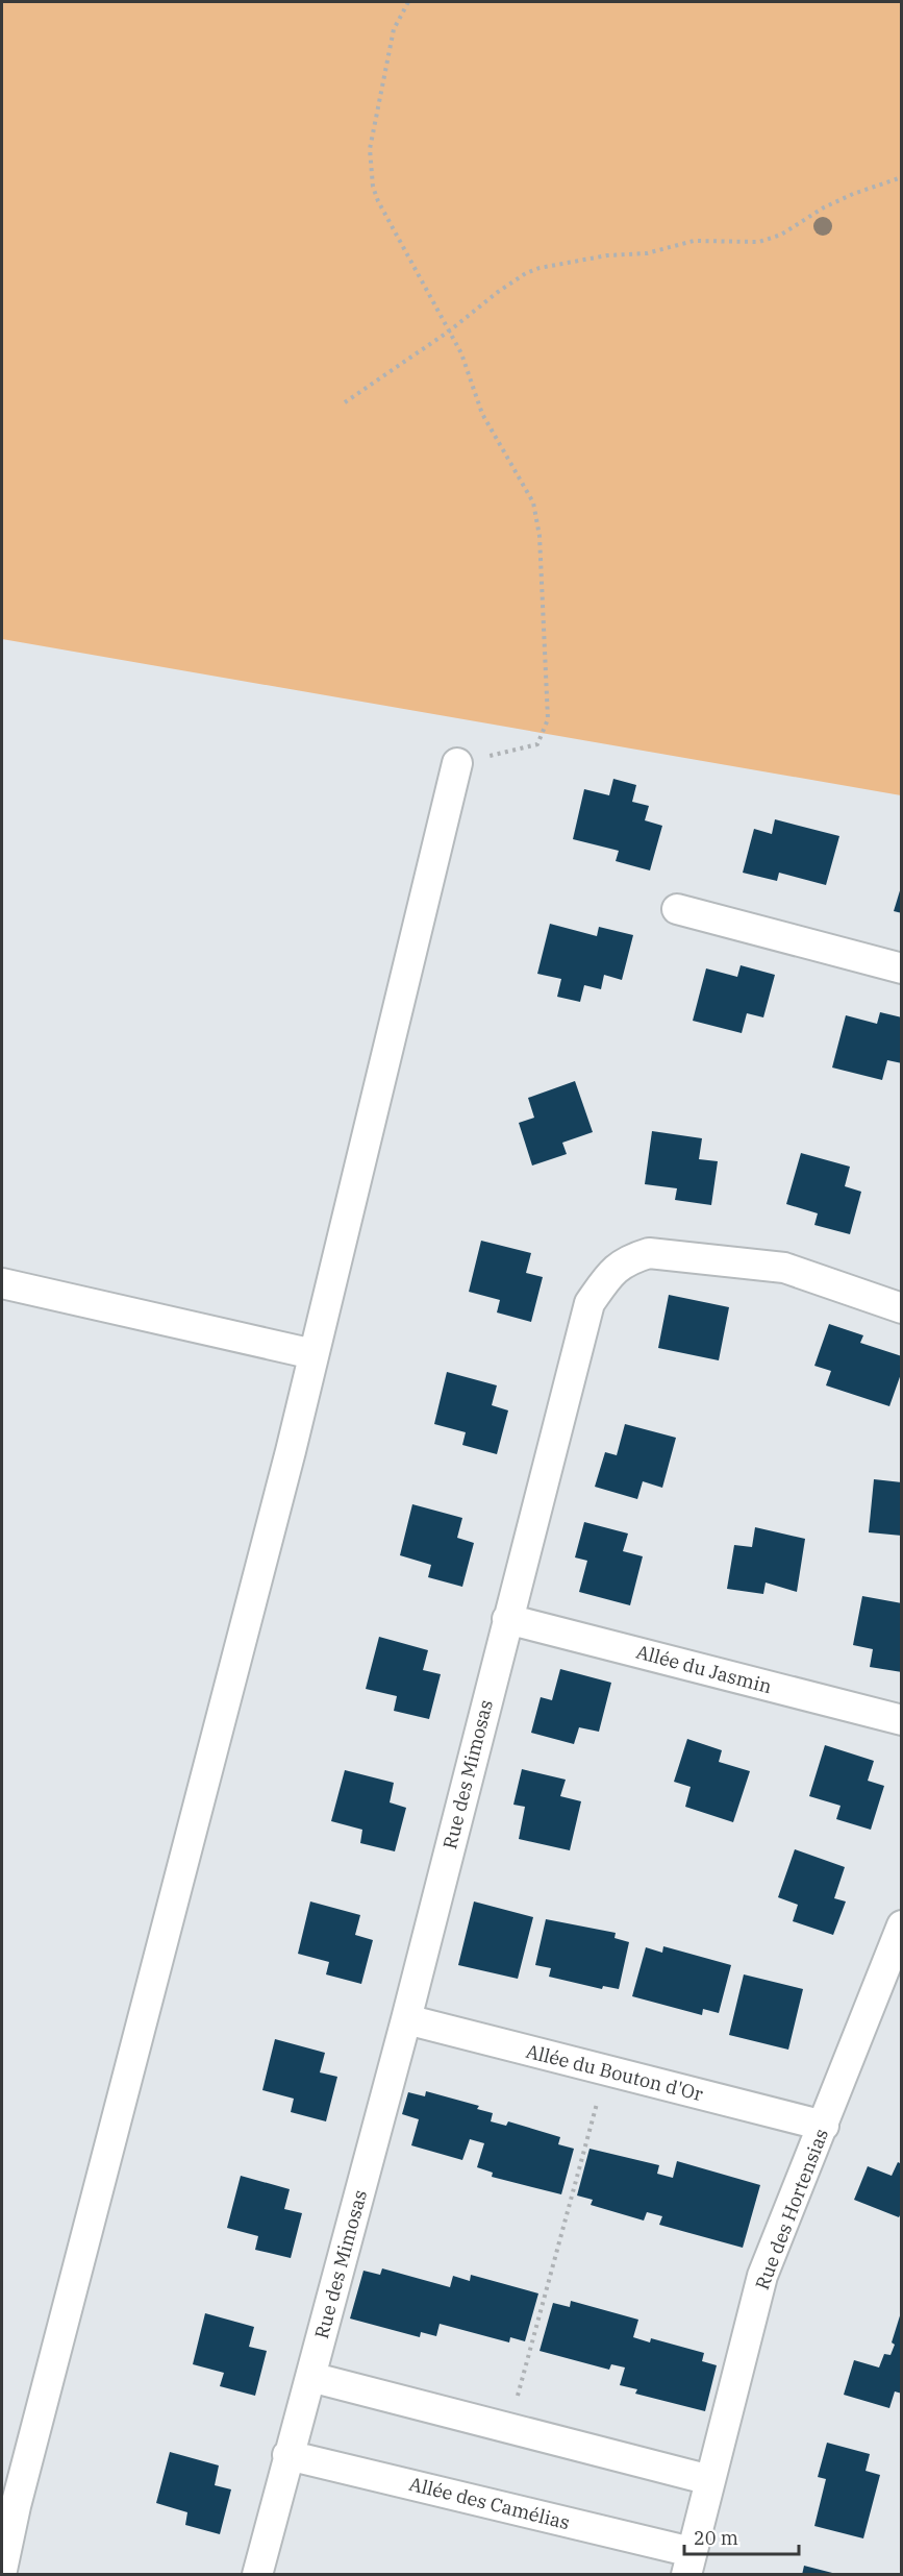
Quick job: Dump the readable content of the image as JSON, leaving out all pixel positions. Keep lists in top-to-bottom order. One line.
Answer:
{"streets":{"street":["Allée du Jasmin","Rue des Mimosas","Allée du Bouton d'Or","Rue des Hortensias","Allée des Camélias"]},"crossings":[["Allée du Jasmin","Rue des Mimosas"],["Rue des Mimosas","Allée du Bouton d'Or"],["Rue des Mimosas","Allée des Camélias"],["Allée du Bouton d'Or","Rue des Hortensias"],["Rue des Hortensias","Allée des Camélias"]],"scale_bar":"20 m"}
